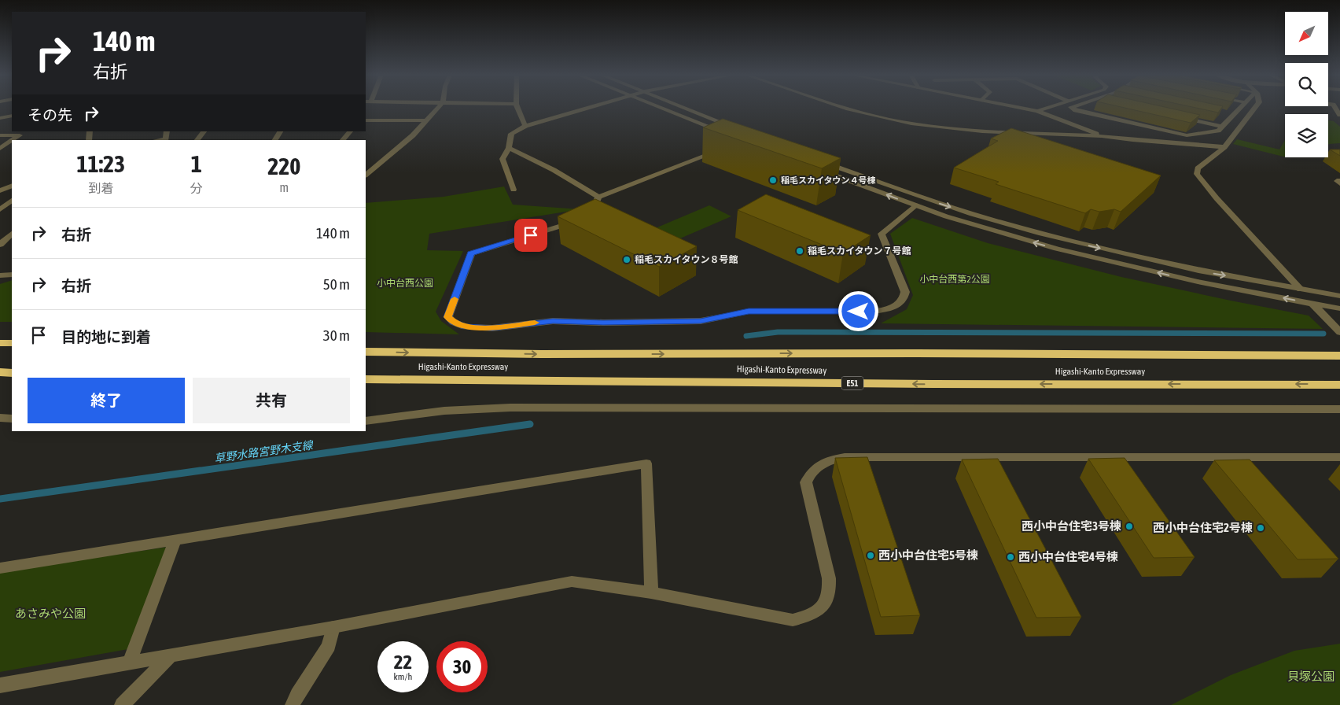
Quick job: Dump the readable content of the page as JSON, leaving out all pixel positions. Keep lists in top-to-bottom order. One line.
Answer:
{"streets":{"highway":["Higashi-Kanto Expressway","E51"]},"water":["草野水路宮野木支線"],"parks":["小中台西第2公園","小中台西公園","あさみや公園","貝塚公園"],"places":["稲毛スカイタウン４号棟","稲毛スカイタウン７号館","稲毛スカイタウン８号館","西小中台住宅3号棟","西小中台住宅2号棟","西小中台住宅5号棟","西小中台住宅4号棟"],"north":"bottom left","page":{"turn":["140 m","右折"],"then":"その先","eta":["11:23","到着","1","分","220","m"],"list":[{"name":"右折","value":"140 m"},{"name":"右折","value":"50 m"},{"name":"目的地に到着","value":"30 m"}],"buttons":["終了","共有"],"speed":"22 km/h","limit":"30"}}
